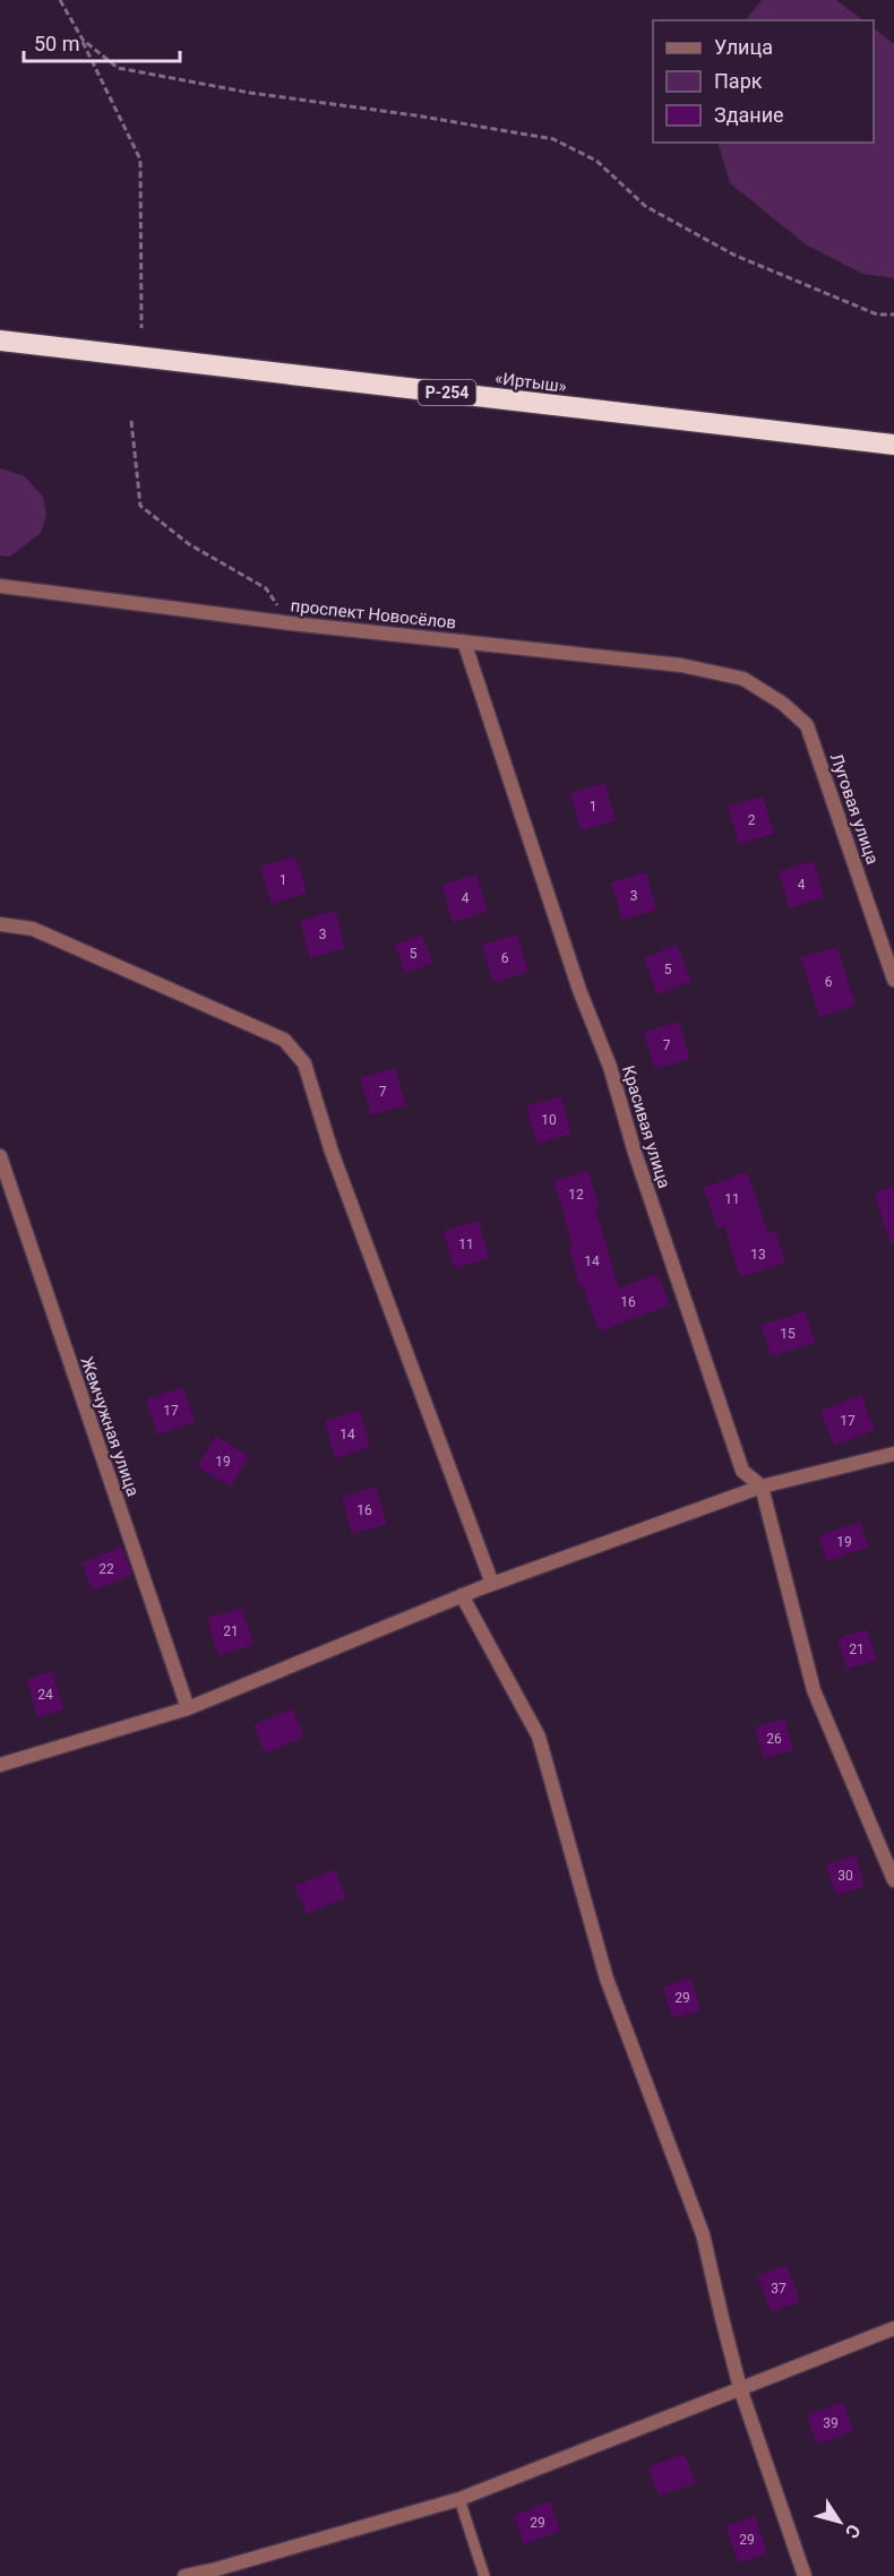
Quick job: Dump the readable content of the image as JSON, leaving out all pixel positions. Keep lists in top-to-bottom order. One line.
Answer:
{"streets":{"highway":["«Иртыш»","Р-254"],"street":["проспект Новосёлов","Луговая улица","Красивая улица","Жемчужная улица"]},"crossings":[["проспект Новосёлов","Луговая улица"],["проспект Новосёлов","Красивая улица"]],"house_numbers":["1","2","1","4","3","4","3","5","6","5","6","7","7","10","12","11","11","13","14","16","15","17","17","14","19","16","19","22","21","21","24","26","30","29","37","39","29","29"],"legend":["Улица","Парк","Здание"],"scale_bar":"50 m","north":"bottom right"}
